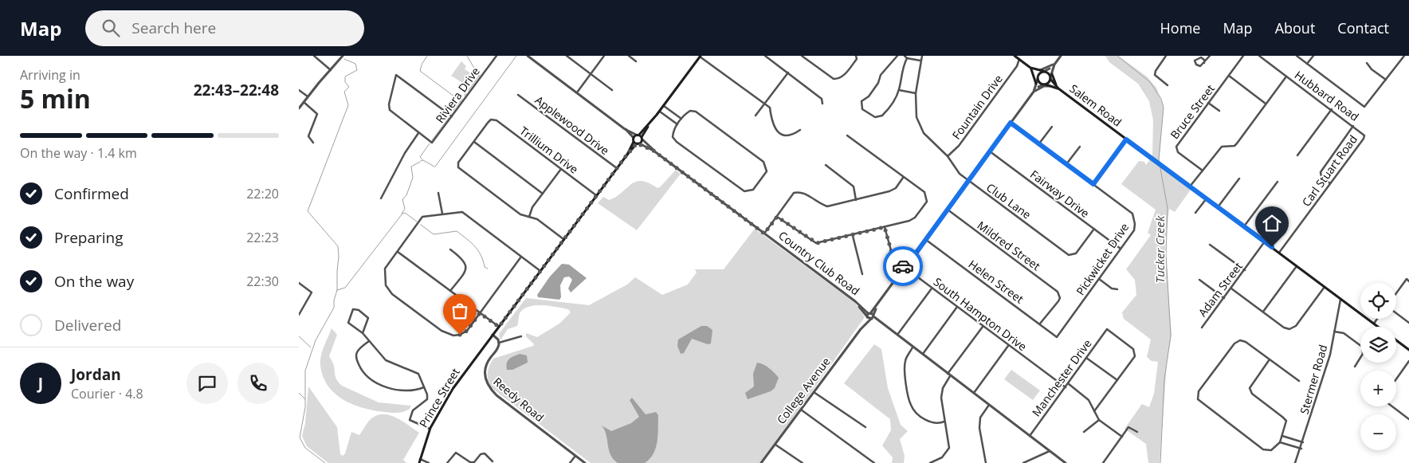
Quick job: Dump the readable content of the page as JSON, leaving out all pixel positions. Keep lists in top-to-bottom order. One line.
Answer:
{"streets":{"main road":["Salem Road","Prince Street"],"street":["Riviera Drive","Hubbard Road","Fountain Drive","Bruce Street","Applewood Drive","Trillium Drive","Carl Stuart Road","Fairway Drive","Club Lane","Mildred Street","Pickwicket Drive","Country Club Road","Helen Street","Adam Street","South Hampton Drive","Manchester Drive","Stermer Road","College Avenue","Reedy Road"]},"crossings":[["Hubbard Road","Carl Stuart Road"],["Salem Road","Carl Stuart Road"],["Salem Road","Adam Street"],["Salem Road","Stermer Road"],["Salem Road","College Avenue"],["Fountain Drive","Club Lane"],["Applewood Drive","Prince Street"],["Trillium Drive","Prince Street"],["Fairway Drive","Club Lane"],["Fairway Drive","Pickwicket Drive"],["Fairway Drive","College Avenue"],["Club Lane","College Avenue"],["Mildred Street","Helen Street"],["Mildred Street","College Avenue"],["Pickwicket Drive","Helen Street"],["Pickwicket Drive","College Avenue"],["Country Club Road","Manchester Drive"],["Country Club Road","College Avenue"],["Country Club Road","Prince Street"],["Helen Street","College Avenue"],["South Hampton Drive","Manchester Drive"],["South Hampton Drive","College Avenue"]],"water":["Tucker Creek"],"page":{"header":"Map","search":"Search here","nav":["Home","Map","About","Contact"],"heading":["5 min","Arriving in","22:43–22:48"],"panel":["Jordan","Courier · 4.8"],"bar":"On the way · 1.4 km","list":[["Confirmed","22:20"],["Preparing","22:23"],["On the way","22:30"],"Delivered"],"map_buttons":["+","−"],"round":"J"}}
